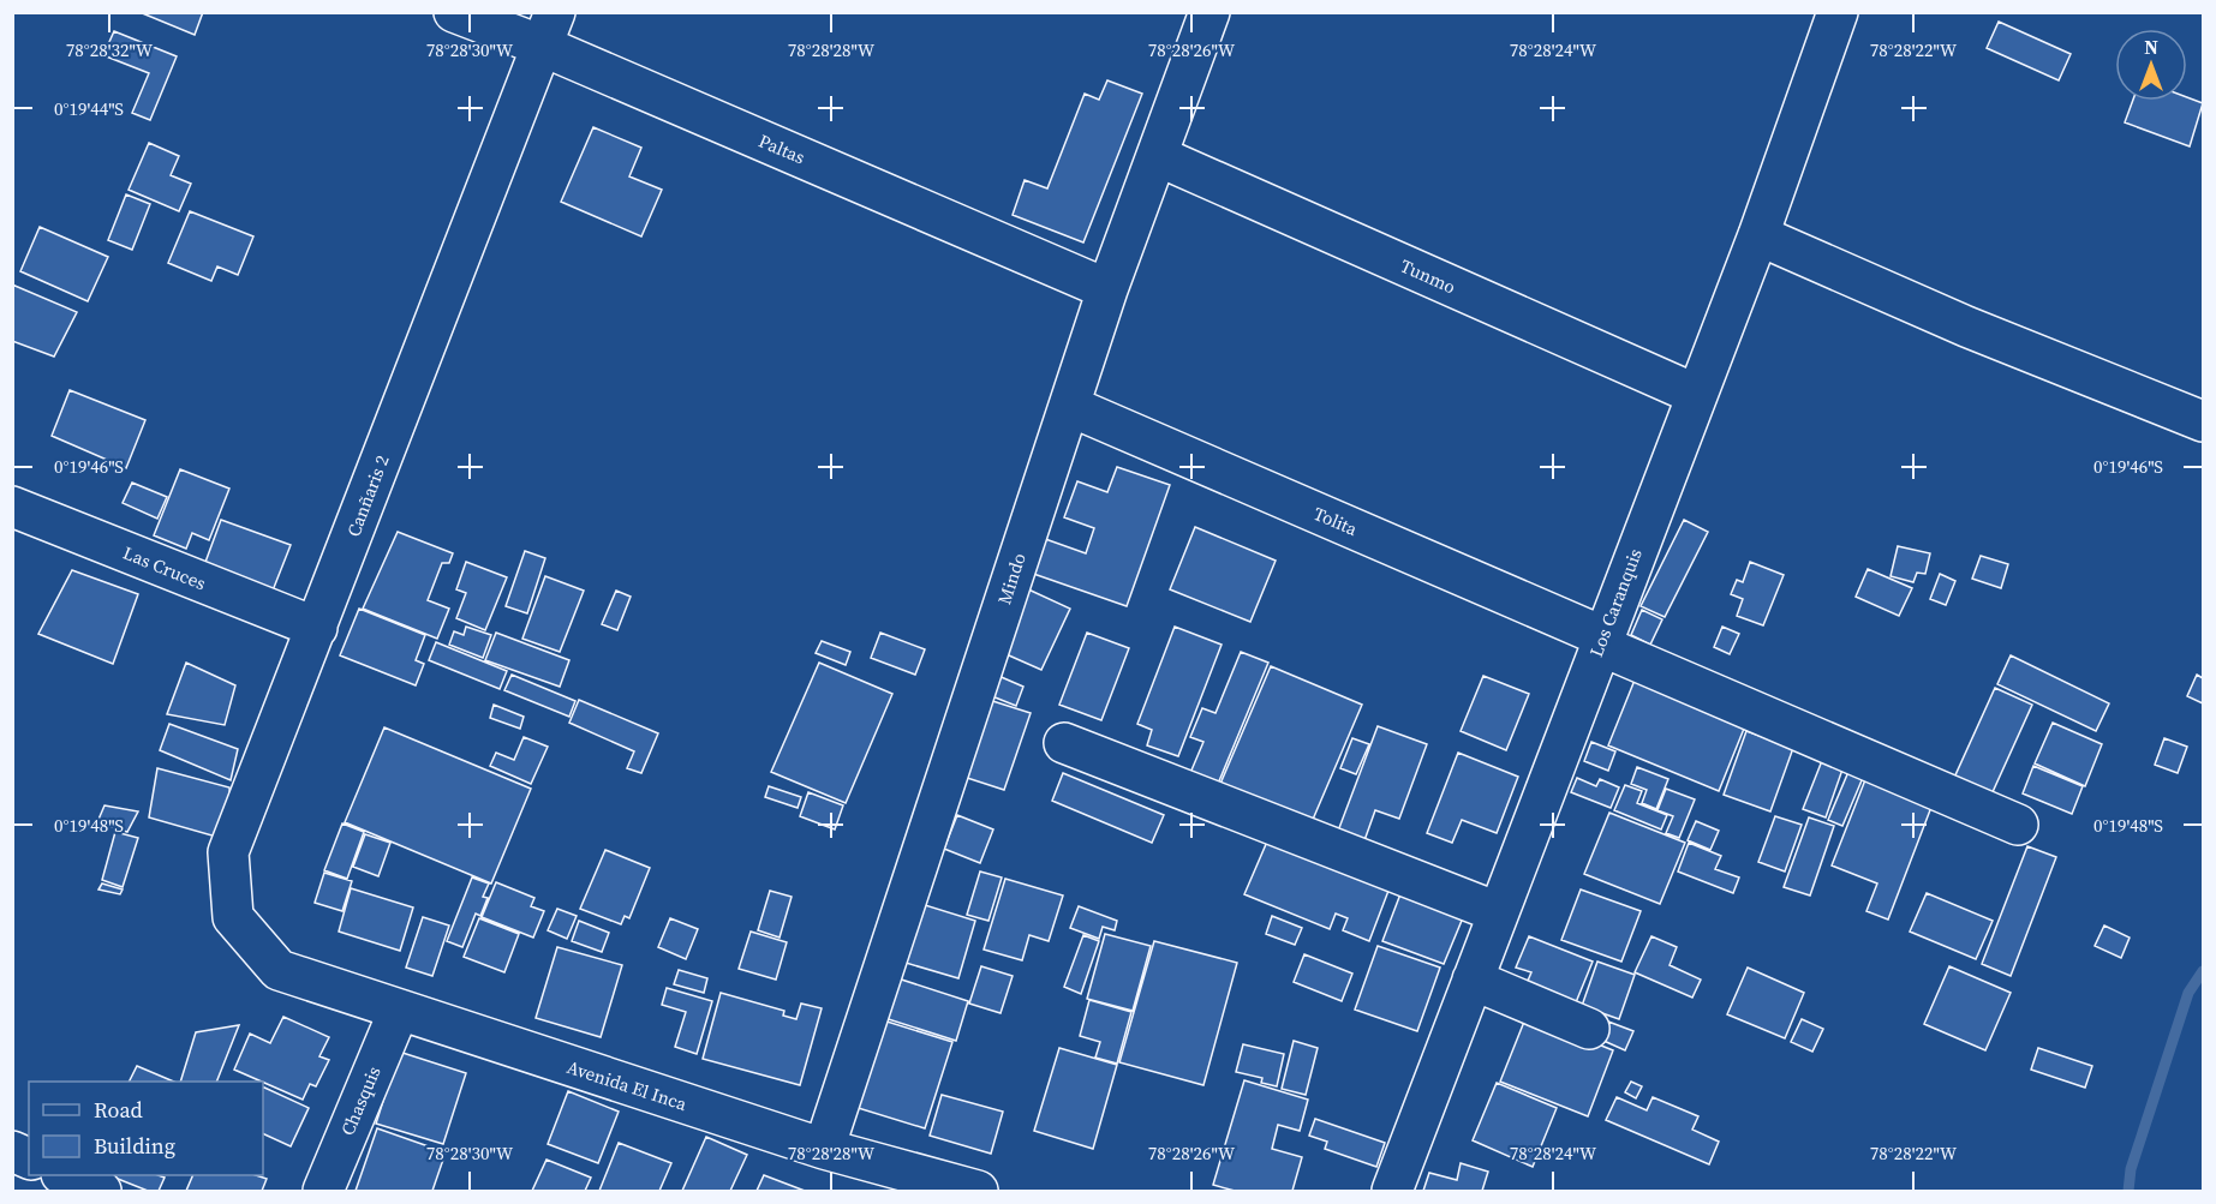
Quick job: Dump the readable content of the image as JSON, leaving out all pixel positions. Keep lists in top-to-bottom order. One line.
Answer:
{"streets":{"street":["Paltas","Tunmo","Canñaris 2","Tolita","Las Cruces","Mindo","Los Caranquis","Avenida El Inca","Chasquis"]},"crossings":[["Paltas","Canñaris 2"],["Paltas","Mindo"],["Tunmo","Mindo"],["Tunmo","Los Caranquis"],["Canñaris 2","Las Cruces"],["Canñaris 2","Avenida El Inca"],["Tolita","Mindo"],["Tolita","Los Caranquis"],["Mindo","Avenida El Inca"],["Avenida El Inca","Chasquis"]],"legend":["Road","Building"],"north":"top","coordinates":["78°28'32\"W","78°28'30\"W","78°28'28\"W","78°28'26\"W","78°28'24\"W","78°28'22\"W","0°19'44\"S","0°19'46\"S","0°19'48\"S"]}
